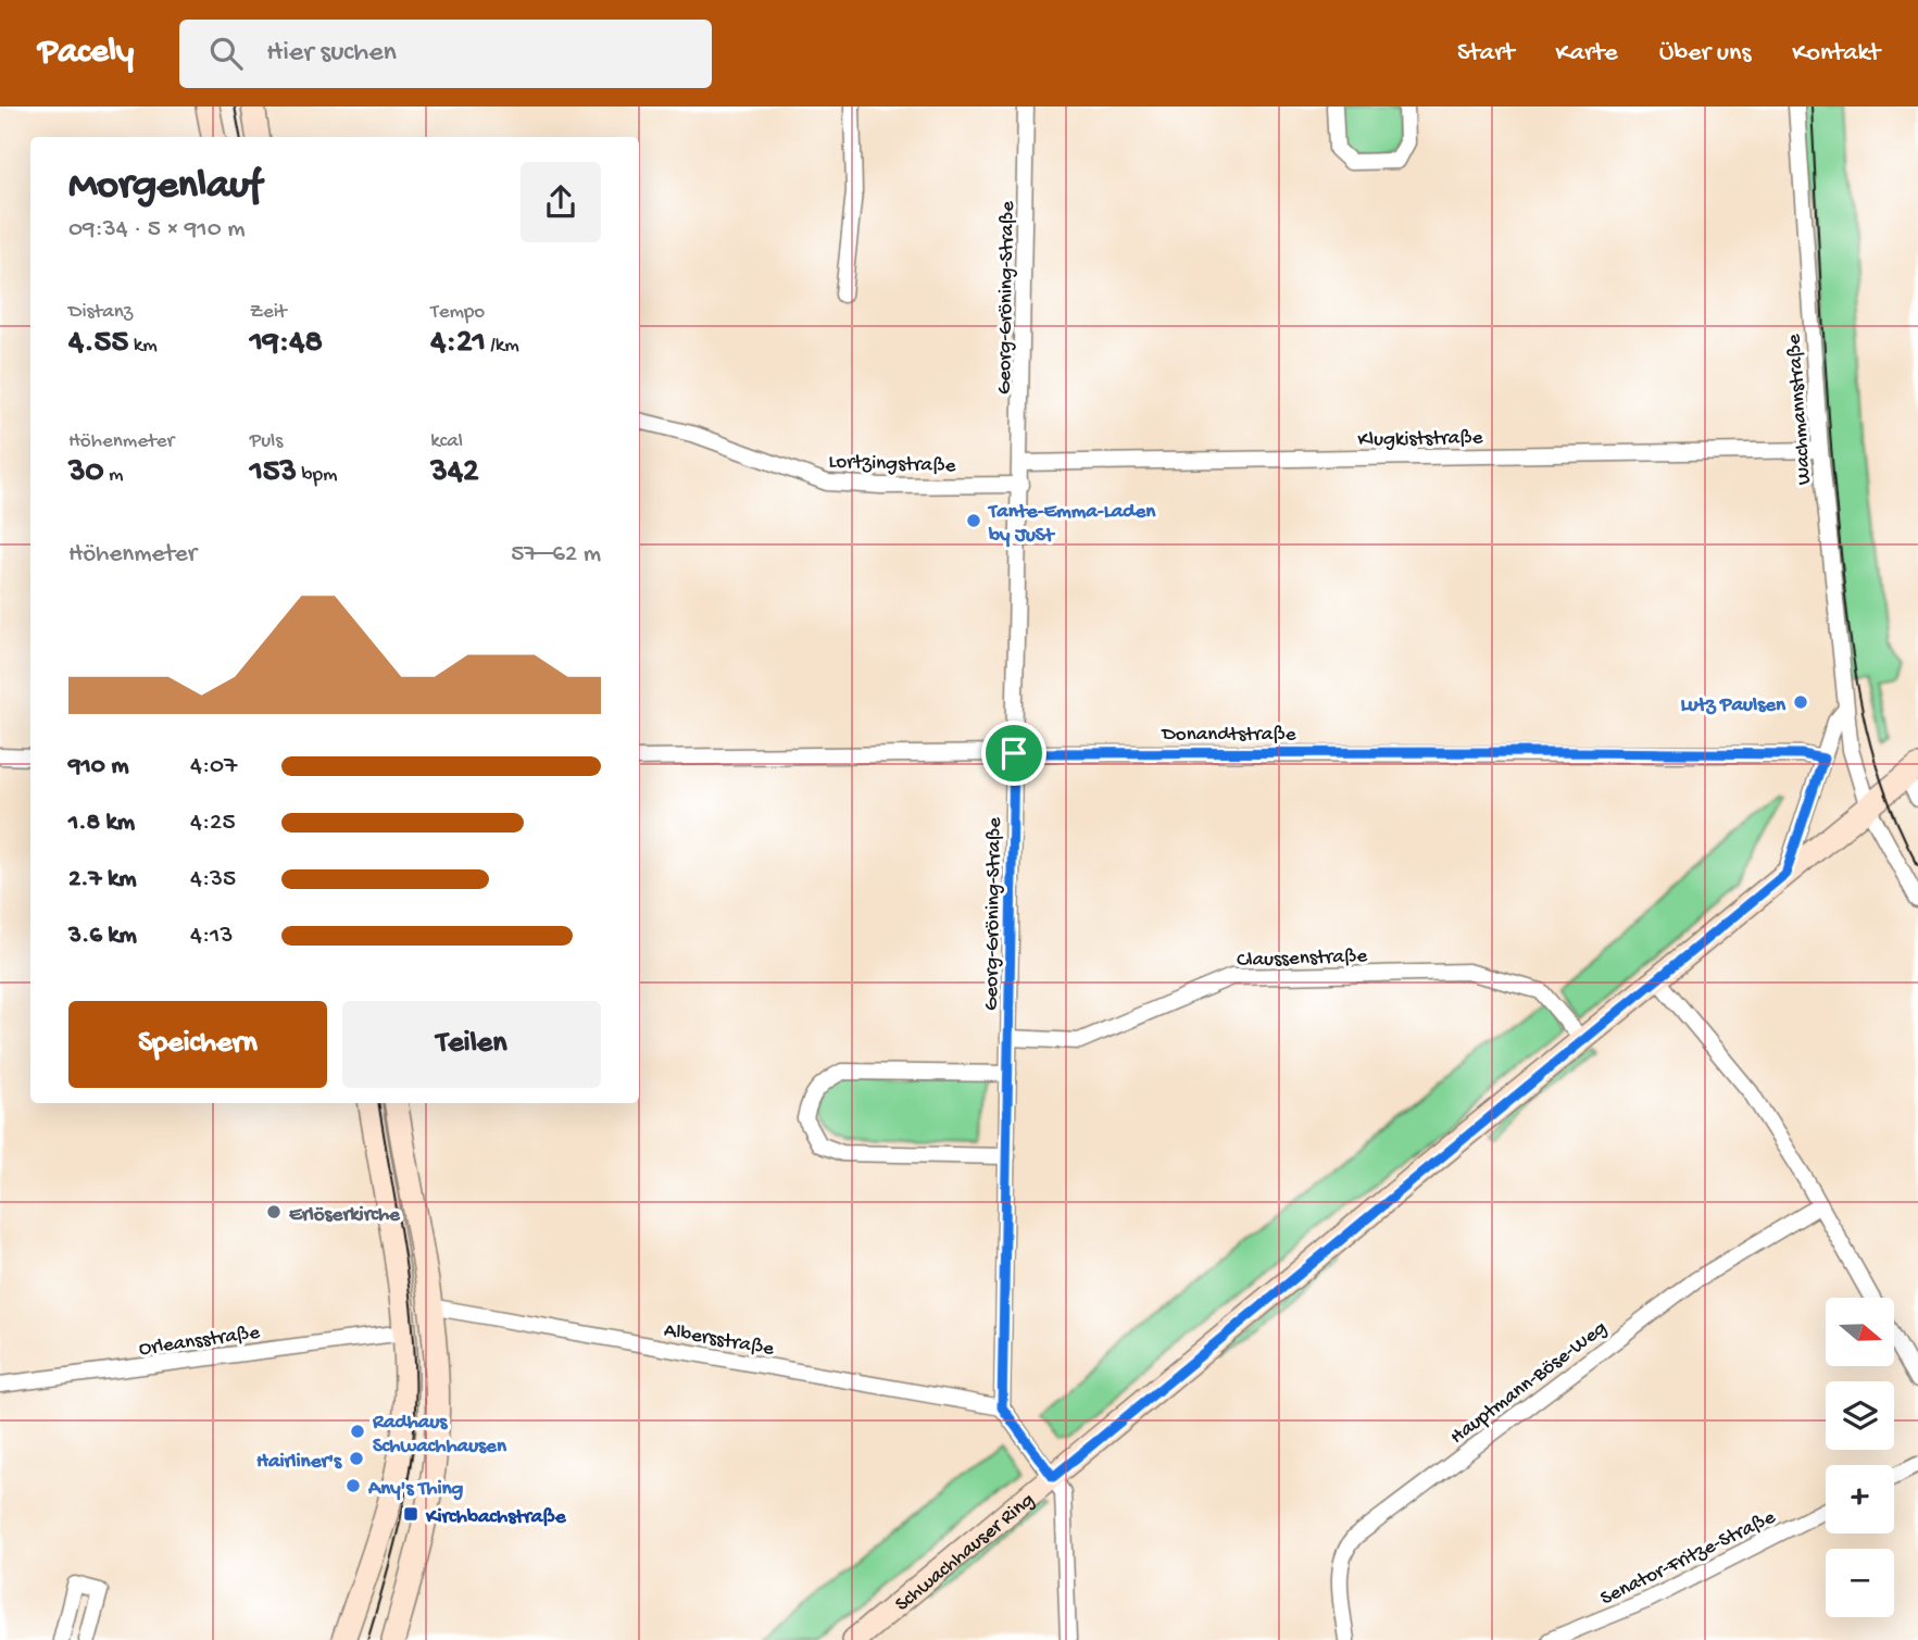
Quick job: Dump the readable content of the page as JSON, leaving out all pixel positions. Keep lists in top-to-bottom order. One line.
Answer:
{"streets":{"main road":["Schwachhauser Ring"],"street":["Georg-Gröning-Straße","Wachmannstraße","Klugkiststraße","Lortzingstraße","Donandtstraße","Claussenstraße","Albersstraße","Orleansstraße","Hauptmann-Böse-Weg","Senator-Fritze-Straße"]},"crossings":[["Georg-Gröning-Straße","Klugkiststraße"],["Georg-Gröning-Straße","Lortzingstraße"],["Georg-Gröning-Straße","Donandtstraße"],["Georg-Gröning-Straße","Claussenstraße"],["Georg-Gröning-Straße","Albersstraße"],["Wachmannstraße","Klugkiststraße"],["Wachmannstraße","Schwachhauser Ring"],["Claussenstraße","Schwachhauser Ring"]],"places":{"other":["Tante-Emma-Laden by JuSt","Lutz Paulsen","Erlöserkirche","Radhaus Schwachhausen","Hairliner's","Any's Thing"],"transit":["Kirchbachstraße"]},"north":"right","page":{"header":"Pacely","search":"Hier suchen","nav":["Start","Karte","Über uns","Kontakt"],"heading":["Morgenlauf","09:34 · 5 × 910 m"],"stats":[["Distanz","4.55 km"],["Zeit","19:48"],["Tempo","4:21 /km"],["Höhenmeter","30 m"],["Puls","153 bpm"],["kcal","342"]],"chart":["Höhenmeter","57–62 m"],"list":[{"name":"910 m","note":"4:07"},{"name":"1.8 km","note":"4:25"},{"name":"2.7 km","note":"4:35"},{"name":"3.6 km","note":"4:13"}],"buttons":["Speichern","Teilen"],"map_buttons":["+","−"]}}
